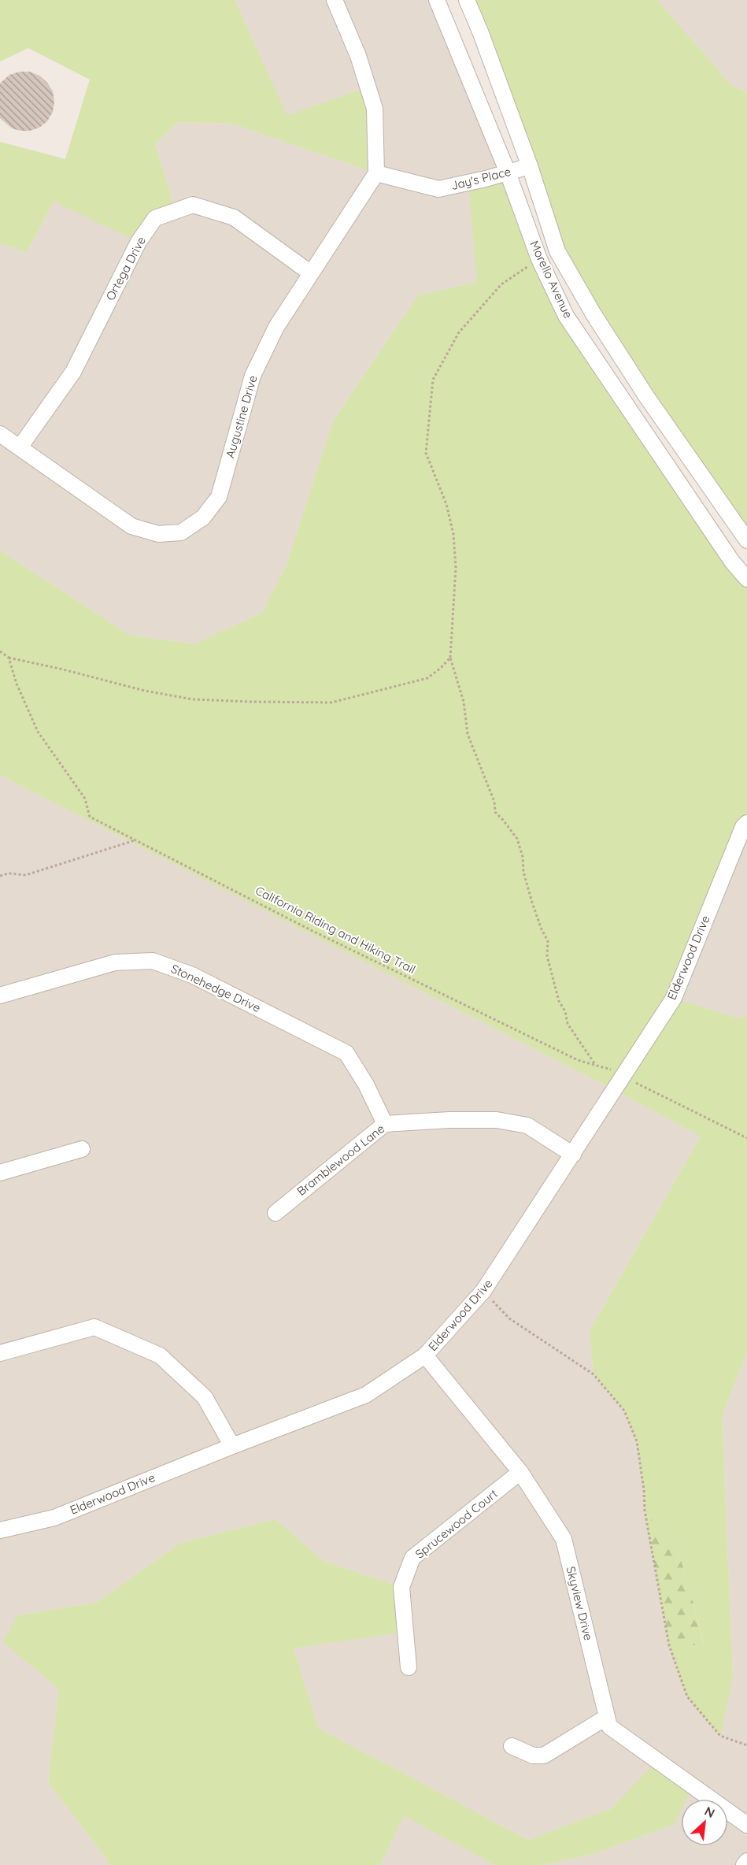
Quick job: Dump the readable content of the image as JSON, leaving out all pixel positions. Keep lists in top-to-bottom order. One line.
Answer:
{"streets":{"street":["Jay's Place","Ortega Drive","Morello Avenue","Augustine Drive","Elderwood Drive","Stonehedge Drive","Bramblewood Lane","Sprucewood Court","Skyview Drive"],"path":["California Riding and Hiking Trail"]},"crossings":[["Jay's Place","Morello Avenue"],["Jay's Place","Augustine Drive"],["Ortega Drive","Augustine Drive"],["California Riding and Hiking Trail","Elderwood Drive"],["Elderwood Drive","Bramblewood Lane"],["Elderwood Drive","Skyview Drive"],["Stonehedge Drive","Bramblewood Lane"],["Sprucewood Court","Skyview Drive"]],"north":"top right"}
